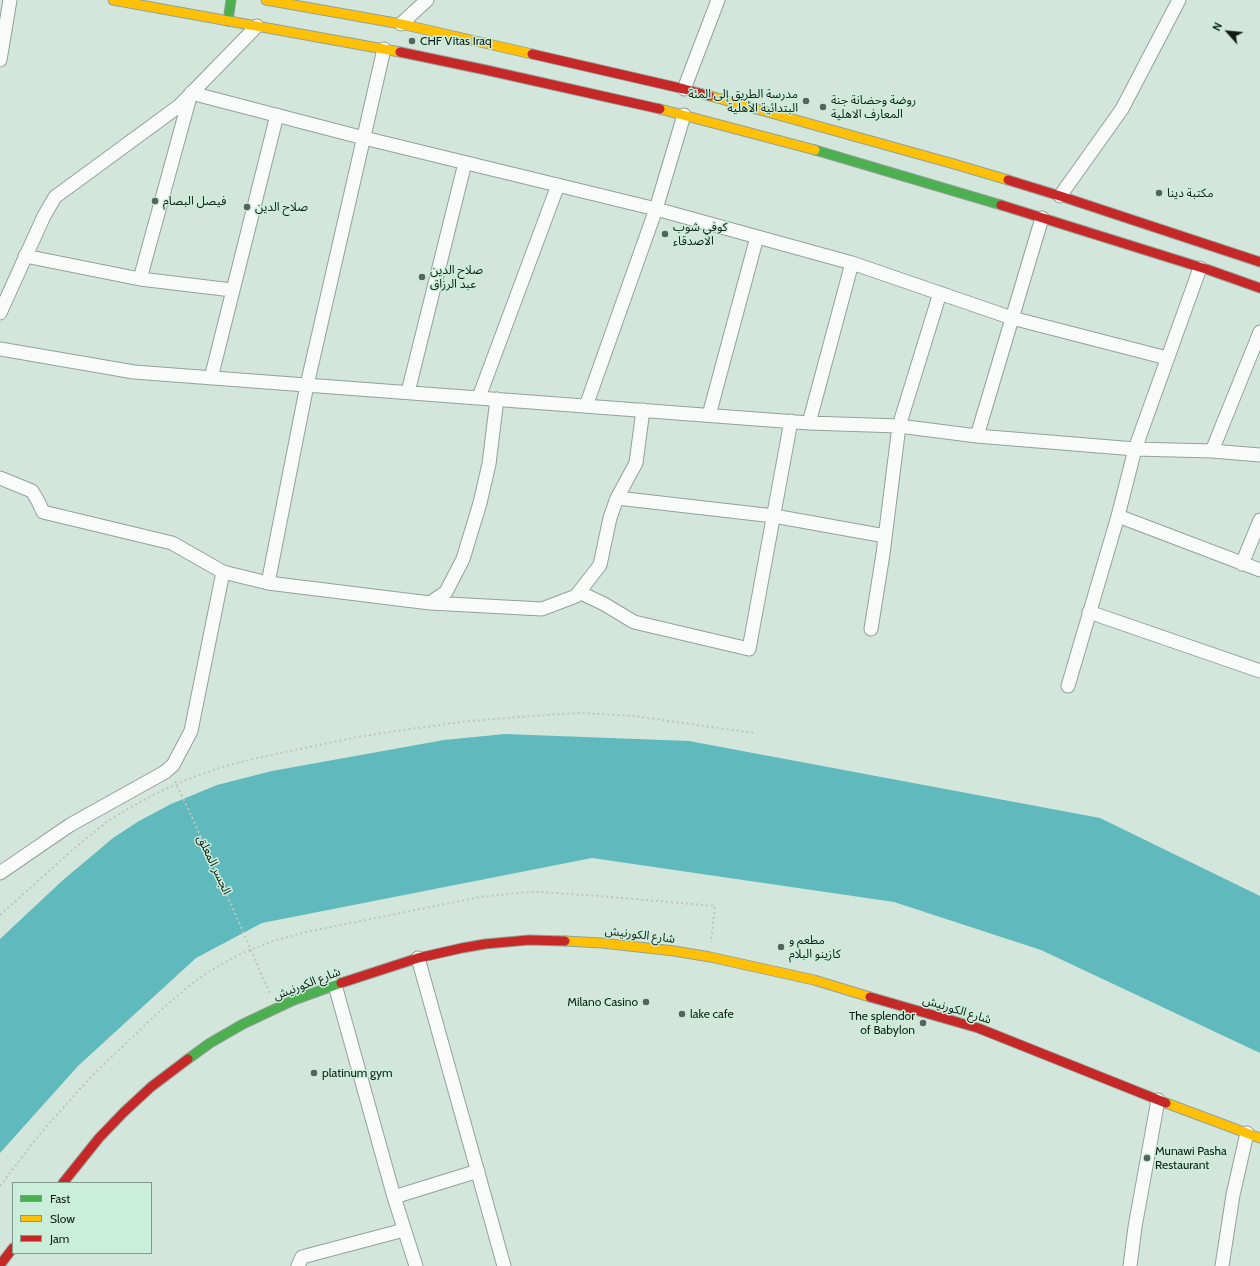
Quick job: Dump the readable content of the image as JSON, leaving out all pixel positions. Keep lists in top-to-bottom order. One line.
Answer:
{"streets":{"main road":["شارع الكورنيش"],"path":["الجسر المعلق"]},"crossings":[["الجسر المعلق","شارع الكورنيش"]],"places":["CHF Vitas Iraq","مدرسة الطريق إلى المئة البتدائية الأهلية","روضة وحضانة جنة المعارف الاهلية","مكتبة دينا","فيصل البصام","صلاح الدين","كوفي شوب الاصدقاء","صلاح الدين عبد الرزاق","مطعم و كازينو البلام","Milano Casino","lake cafe","The splendor of Babylon","platinum gym","Munawi Pasha Restaurant"],"legend":["Fast","Slow","Jam"],"north":"top left"}
